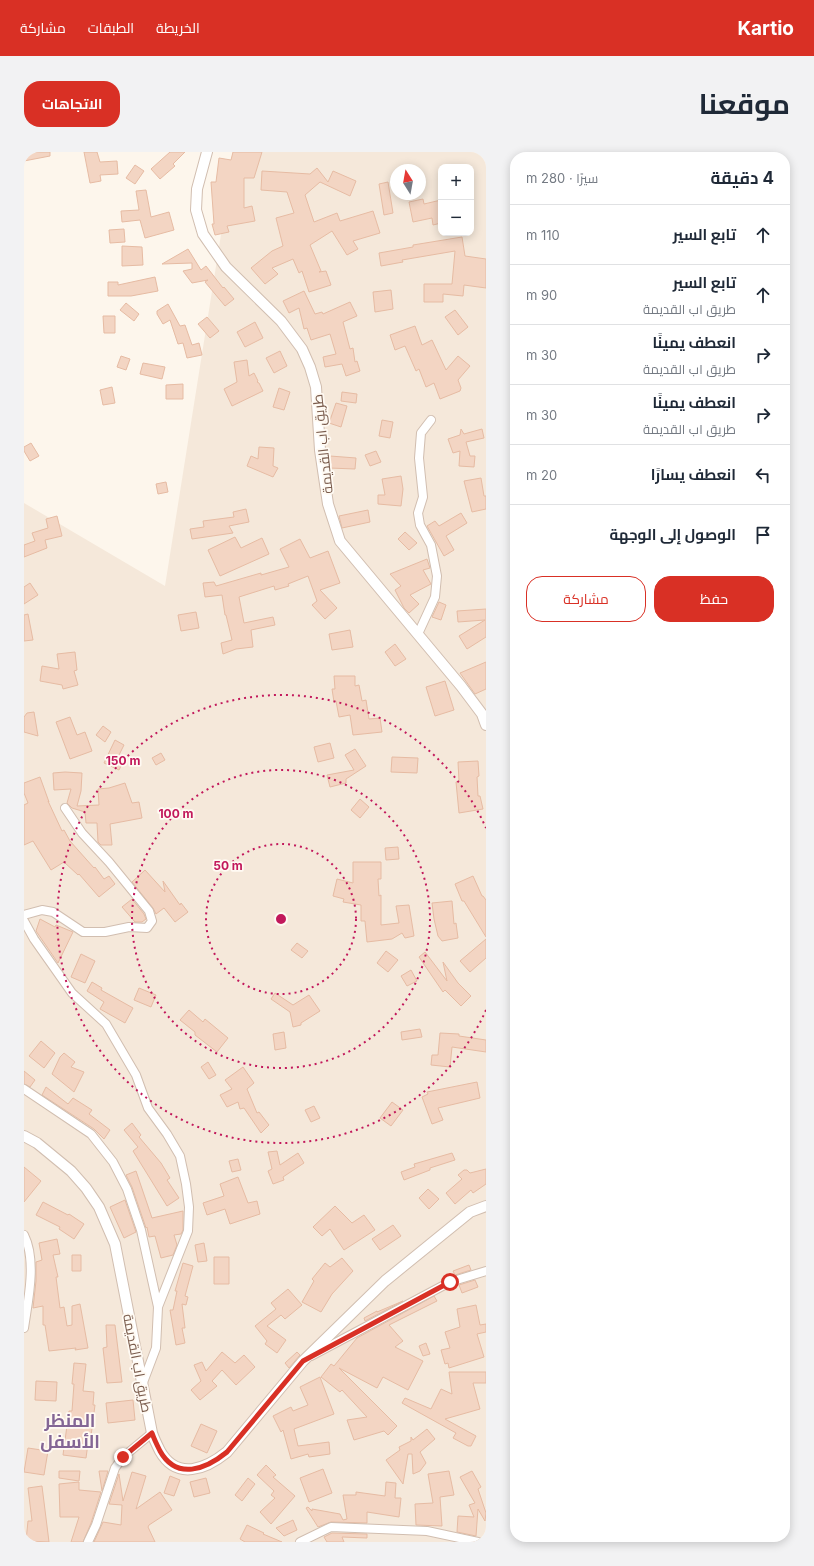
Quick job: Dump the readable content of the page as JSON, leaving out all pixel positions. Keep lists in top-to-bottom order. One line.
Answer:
{"streets":{"street":["طريق اب القديمة"]},"districts":["المنظر الأسفل"],"north":"top","page":{"header":"Kartio","nav":["الخريطة","الطبقات","مشاركة"],"title":"موقعنا","buttons":["الاتجاهات",["حفظ","مشاركة"]],"heading":["4 دقيقة","سيرًا · 280 m"],"map_buttons":["+","−"],"list":[["تابع السير","110 m"],["تابع السير","طريق اب القديمة","90 m"],["انعطف يمينًا","طريق اب القديمة","30 m"],["انعطف يمينًا","طريق اب القديمة","30 m"],["انعطف يسارًا","20 m"],"الوصول إلى الوجهة"]},"rings":["150 m","100 m","50 m"]}
